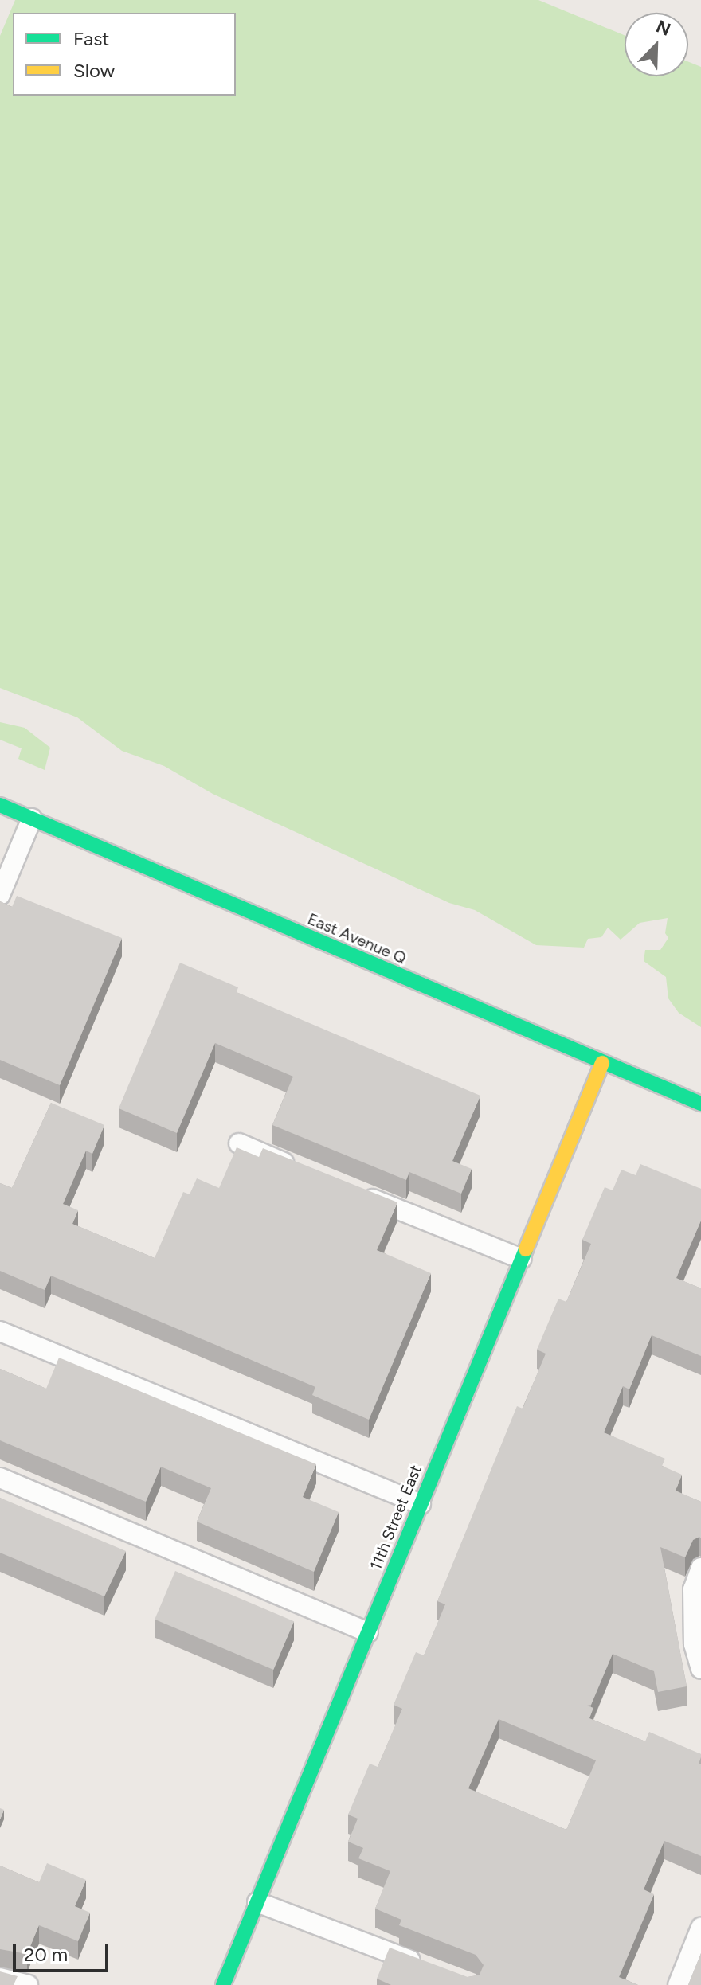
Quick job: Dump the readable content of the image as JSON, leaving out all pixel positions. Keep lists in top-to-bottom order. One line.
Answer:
{"streets":{"street":["East Avenue Q","11th Street East"]},"crossings":[["East Avenue Q","11th Street East"]],"legend":["Fast","Slow"],"scale_bar":"20 m","north":"top right"}
